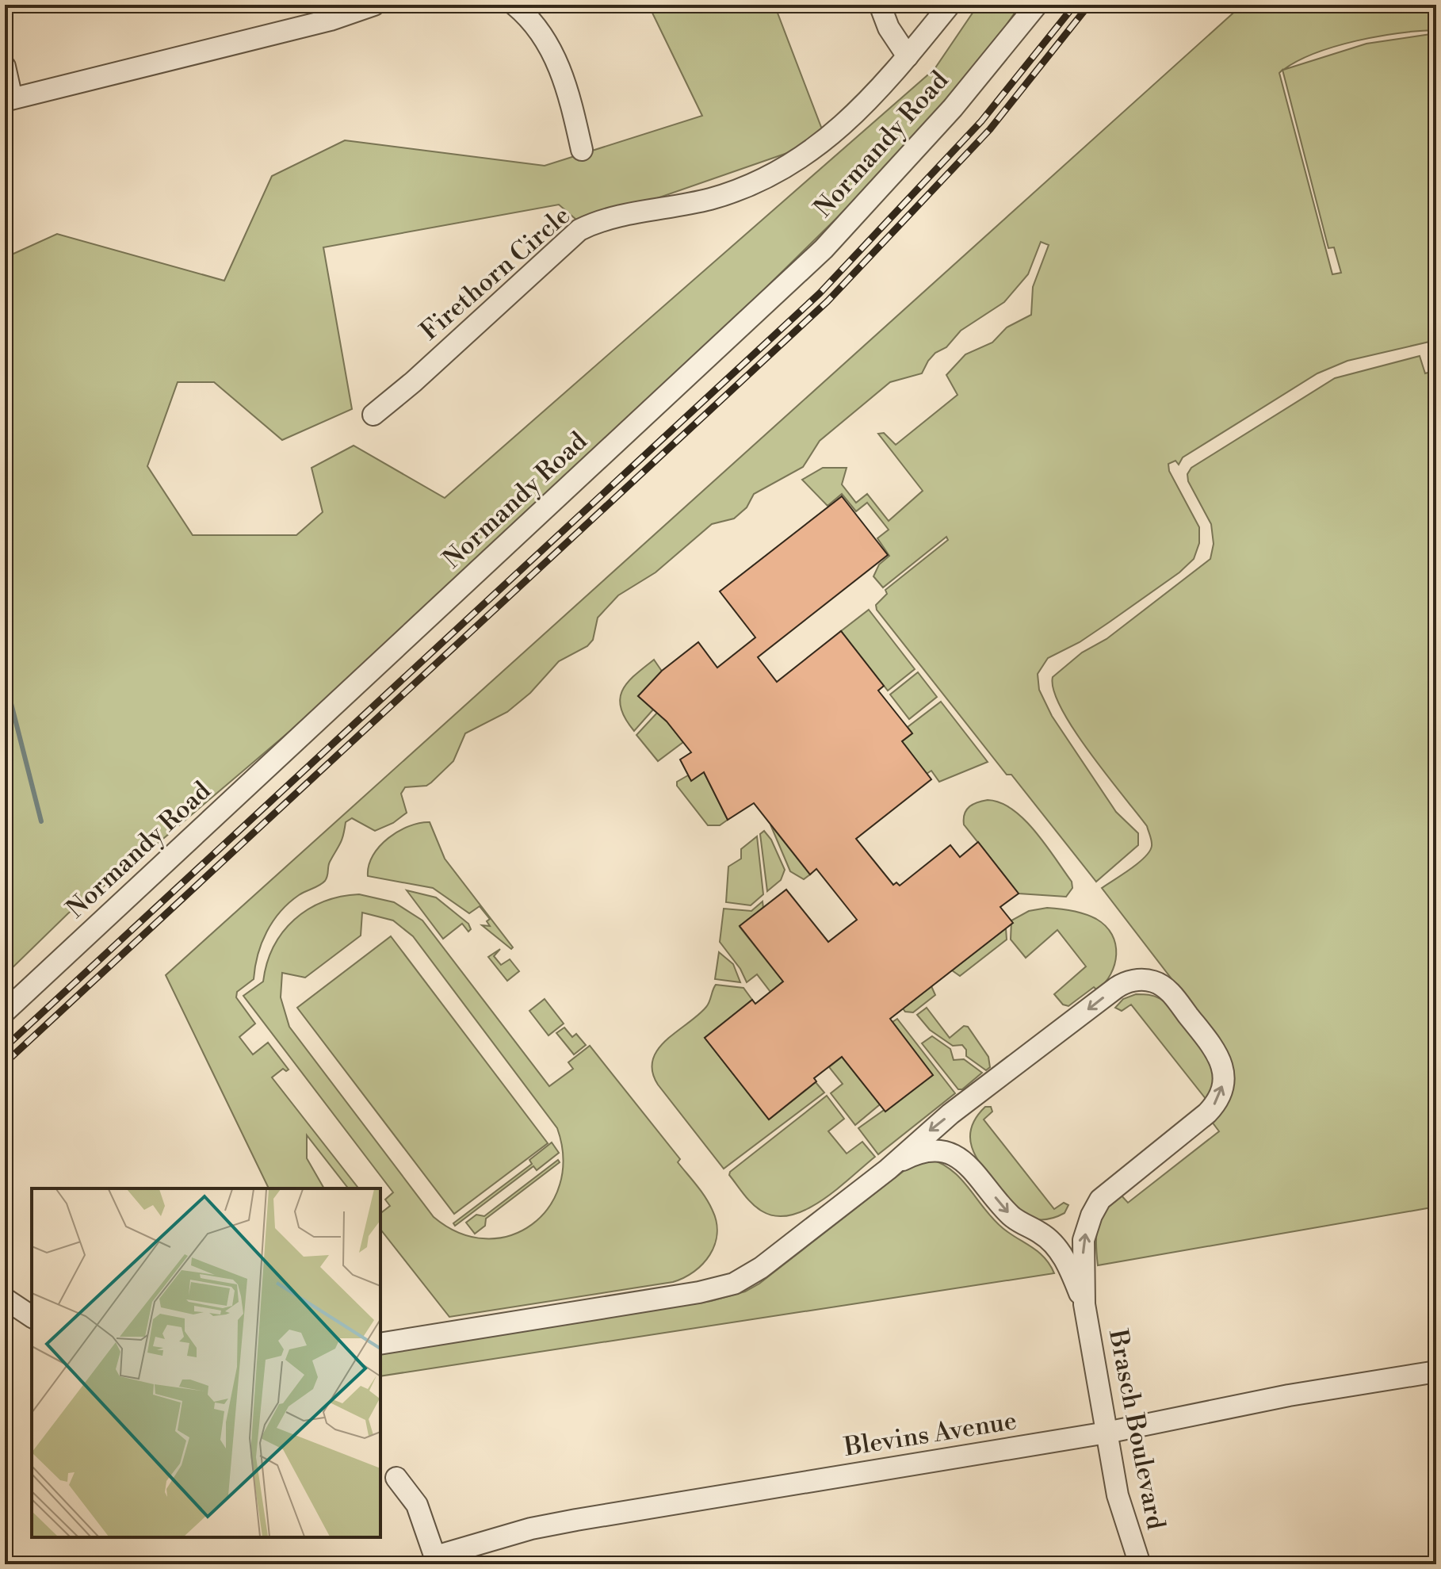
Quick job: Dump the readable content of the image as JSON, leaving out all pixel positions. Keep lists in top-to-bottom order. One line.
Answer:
{"streets":{"street":["Normandy Road","Firethorn Circle","Brasch Boulevard","Blevins Avenue"]},"crossings":[["Brasch Boulevard","Blevins Avenue"]]}
